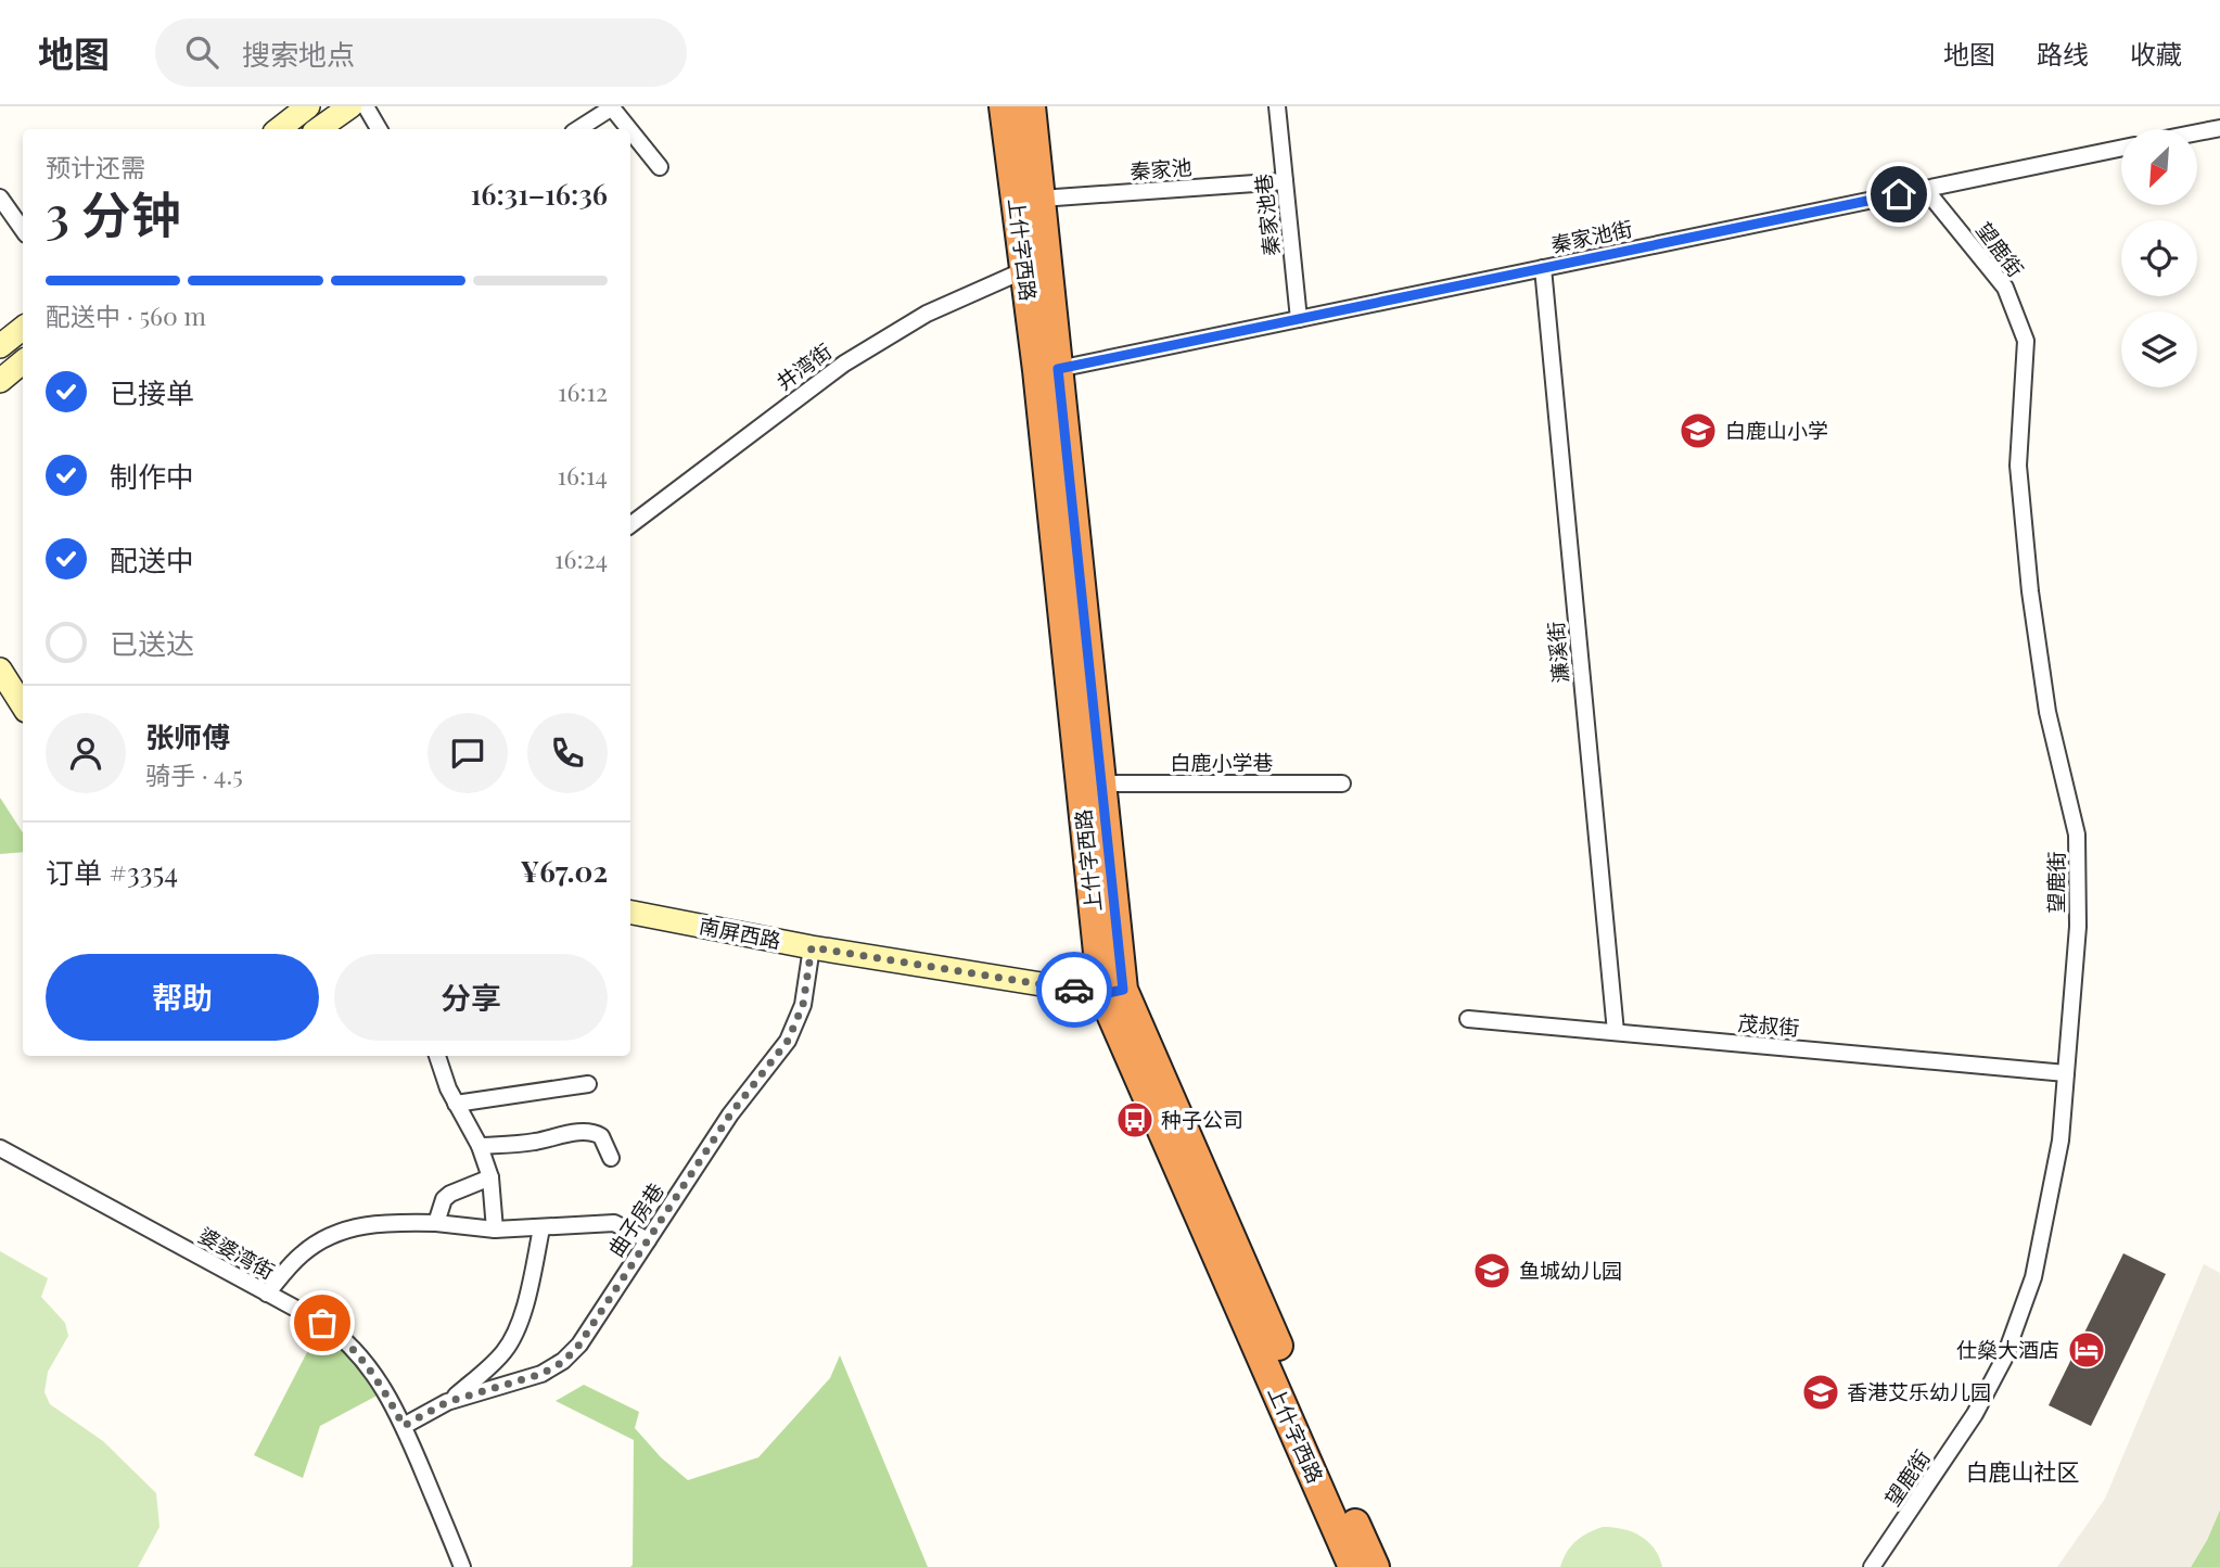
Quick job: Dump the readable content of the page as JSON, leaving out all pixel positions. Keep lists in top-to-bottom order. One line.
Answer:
{"streets":{"highway":["上什字西路"],"street":["秦家池","秦家池巷","秦家池街","望鹿街","井湾街","濂溪街","白鹿小学巷","南屏西路","茂叔街","曲子房巷","婆婆湾街"]},"crossings":[["秦家池","秦家池巷"],["秦家池","上什字西路"],["秦家池巷","秦家池街"],["秦家池街","上什字西路"],["秦家池街","望鹿街"],["秦家池街","濂溪街"],["上什字西路","井湾街"],["上什字西路","白鹿小学巷"],["上什字西路","南屏西路"],["望鹿街","茂叔街"],["濂溪街","茂叔街"],["南屏西路","曲子房巷"],["曲子房巷","婆婆湾街"]],"districts":["白鹿山社区"],"places":{"school or university":["白鹿山小学","鱼城幼儿园","香港艾乐幼儿园"],"bus stop":["种子公司"],"hotel":["仕燊大酒店"]},"north":"bottom left","page":{"header":"地图","search":"搜索地点","nav":["地图","路线","收藏"],"heading":["3 分钟","预计还需","16:31–16:36"],"panel":["张师傅","骑手 · 4.5","订单 #3354","¥67.02"],"bar":"配送中 · 560 m","list":[["已接单","16:12"],["制作中","16:14"],["配送中","16:24"],"已送达"],"buttons":["帮助","分享"]}}
